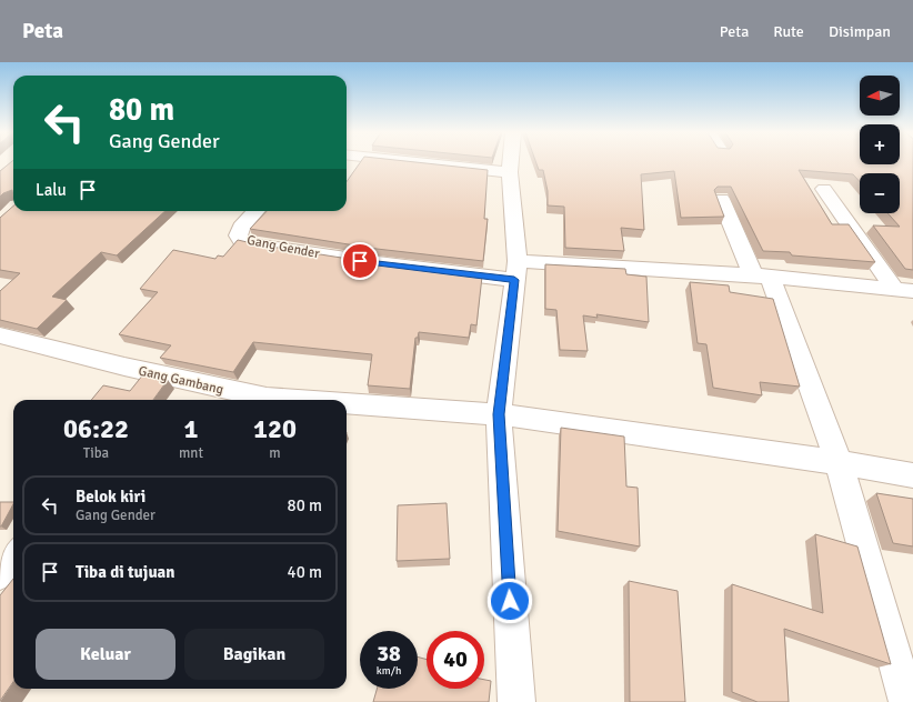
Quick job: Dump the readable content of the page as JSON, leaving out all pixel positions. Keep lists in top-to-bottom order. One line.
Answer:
{"streets":{"street":["Gang Gender","Gang Gambang"]},"north":"left","page":{"header":"Peta","nav":["Peta","Rute","Disimpan"],"map_buttons":["+","−"],"turn":["80 m","Gang Gender"],"then":"Lalu","eta":["06:22","Tiba","1","mnt","120","m"],"list":[{"name":"Belok kiri","note":"Gang Gender","value":"80 m"},{"name":"Tiba di tujuan","value":"40 m"}],"buttons":["Keluar","Bagikan"],"speed":"38 km/h","limit":"40"}}
